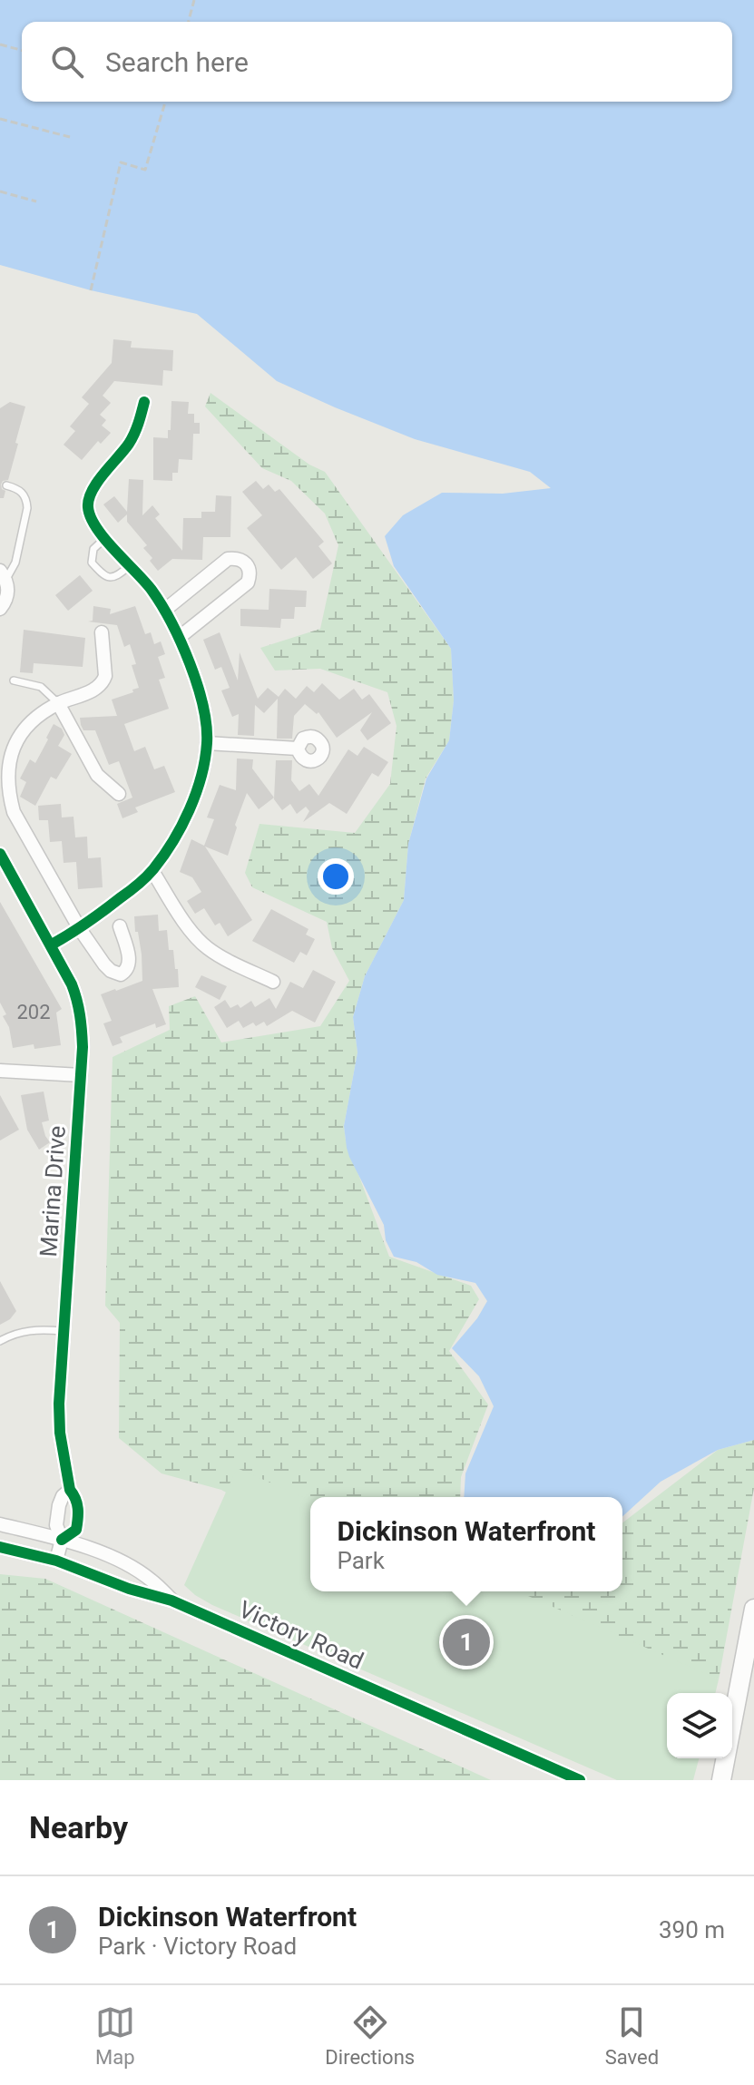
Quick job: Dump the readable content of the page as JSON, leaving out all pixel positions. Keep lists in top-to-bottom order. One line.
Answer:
{"streets":{"street":["Marina Drive","Victory Road"]},"crossings":[["Marina Drive","Victory Road"]],"house_numbers":["202"],"page":{"search":"Search here","popup":["Dickinson Waterfront","Park"],"pins":"1","heading":"Nearby","list":[{"mark":"1","name":"Dickinson Waterfront","note":"Park · Victory Road","value":"390 m"}],"nav":["Map","Directions","Saved"]}}
